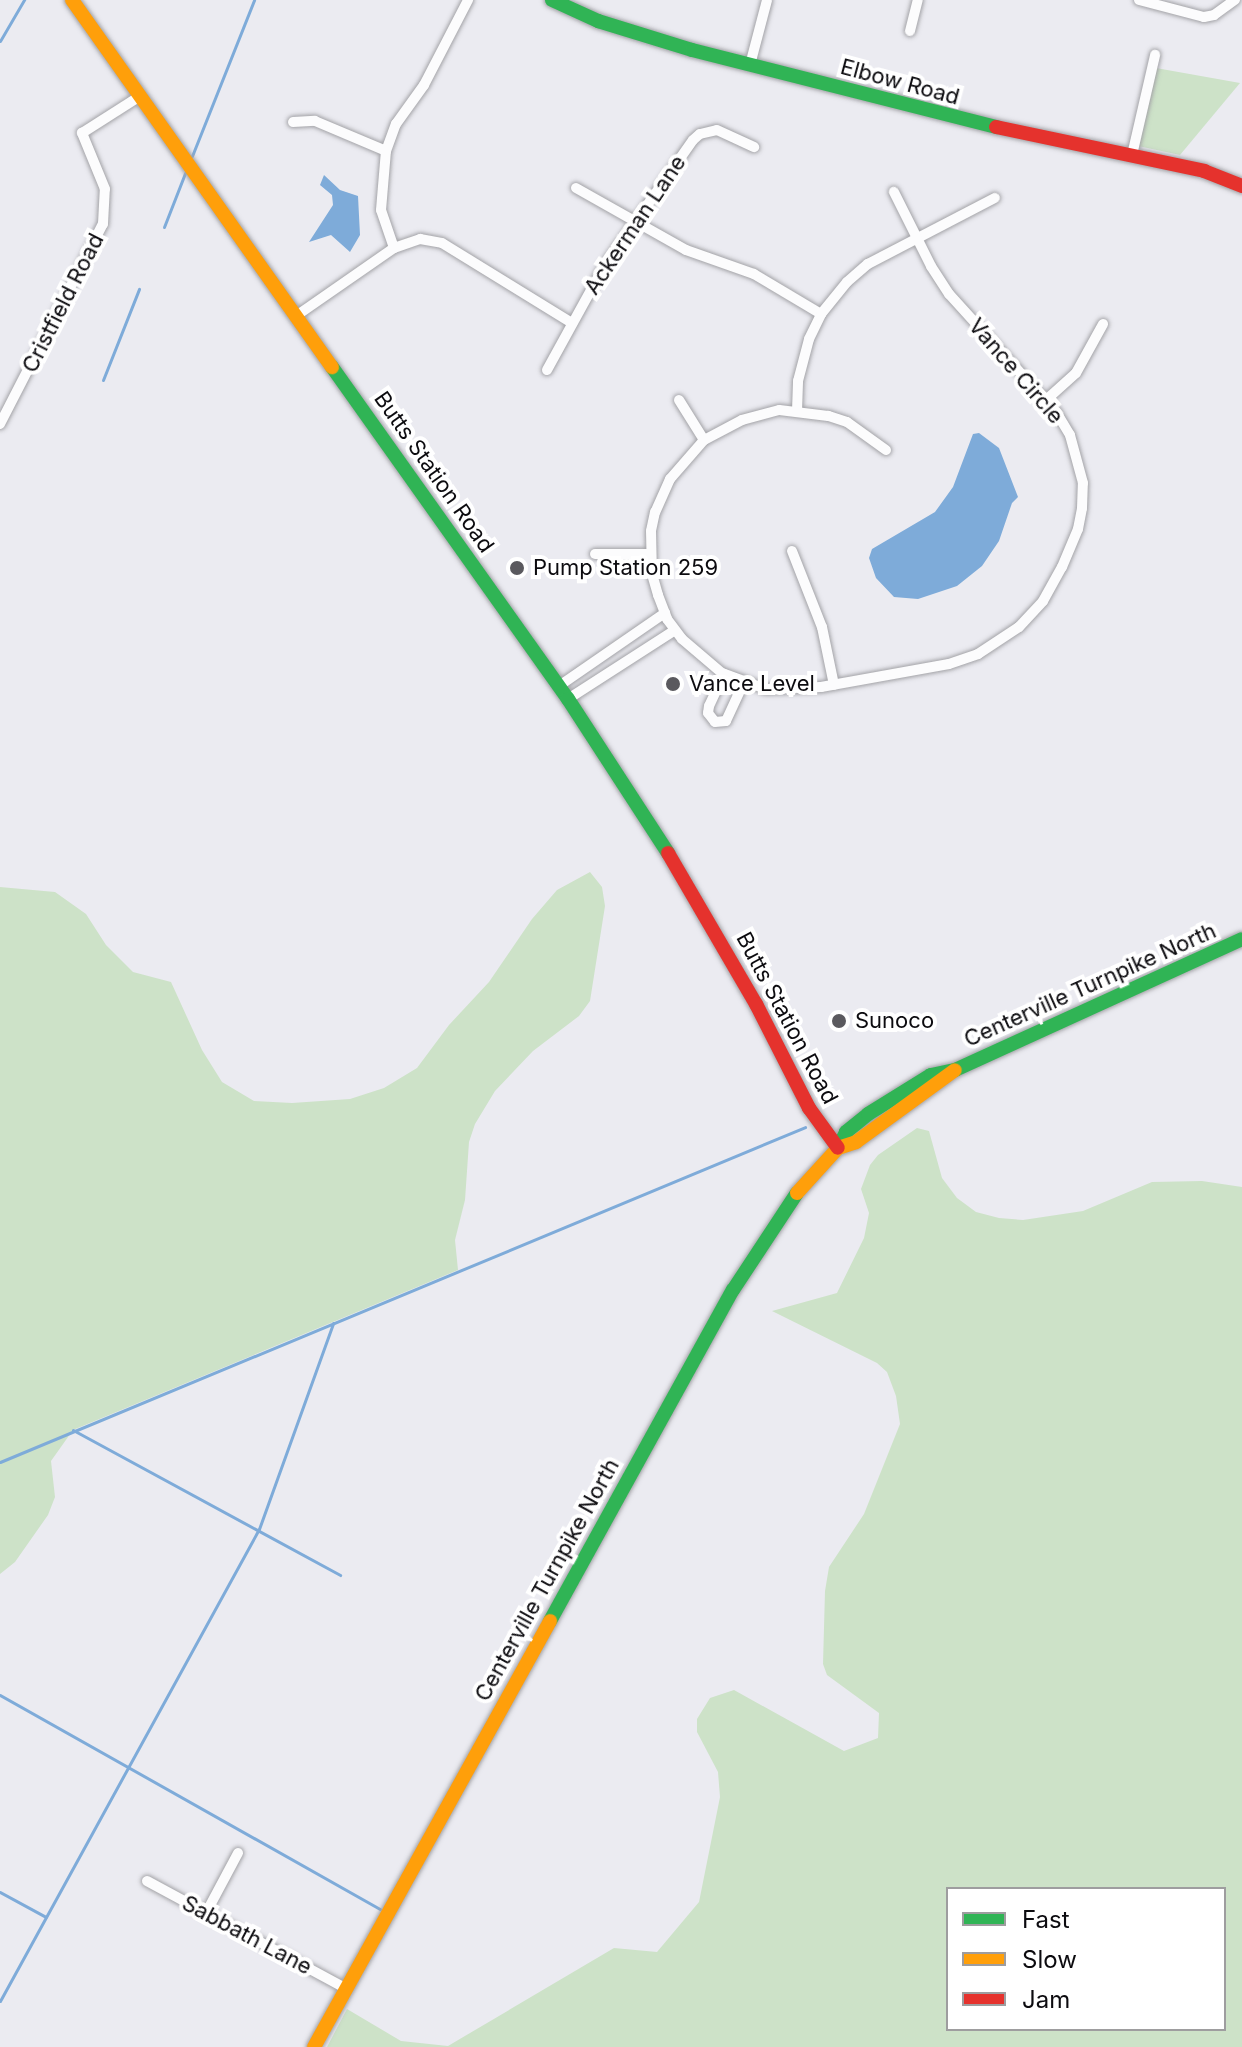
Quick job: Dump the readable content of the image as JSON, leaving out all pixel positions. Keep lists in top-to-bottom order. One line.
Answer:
{"streets":{"main road":["Elbow Road","Butts Station Road","Centerville Turnpike North"],"street":["Ackerman Lane","Cristfield Road","Vance Circle","Sabbath Lane"]},"crossings":[["Cristfield Road","Butts Station Road"],["Butts Station Road","Centerville Turnpike North"],["Centerville Turnpike North","Sabbath Lane"]],"places":["Pump Station 259","Vance Level","Sunoco"],"legend":["Fast","Slow","Jam"]}
